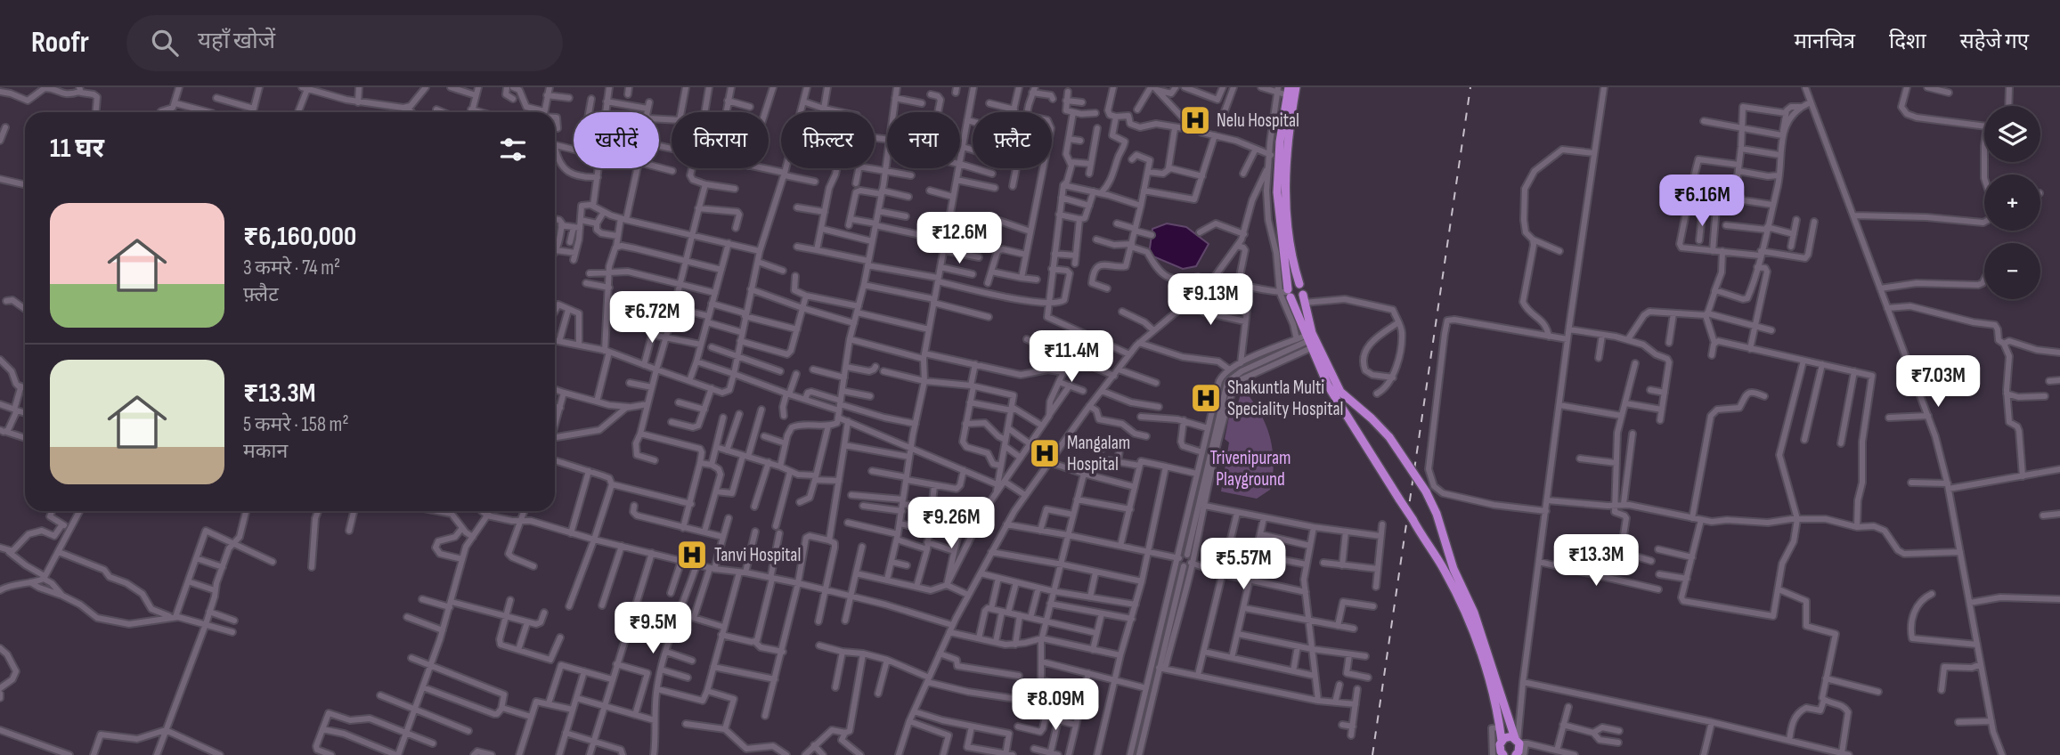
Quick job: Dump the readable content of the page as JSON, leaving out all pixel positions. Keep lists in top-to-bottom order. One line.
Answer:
{"parks":["Trivenipuram Playground"],"places":{"hospital":["Nelu Hospital","Shakuntla Multi Speciality Hospital","Mangalam Hospital","Tanvi Hospital"]},"page":{"header":"Roofr","search":"यहाँ खोजें","nav":["मानचित्र","दिशा","सहेजे गए"],"map_buttons":["+","−"],"chip":["खरीदें","किराया","फ़िल्टर","नया","फ़्लैट"],"heading":"11 घर","price":["₹6.16M","₹12.6M","₹9.13M","₹6.72M","₹11.4M","₹7.03M","₹9.26M","₹13.3M","₹5.57M","₹9.5M","₹8.09M"],"list":[{"name":"₹6,160,000","note":"3 कमरे · 74 m² · फ़्लैट"},{"name":"₹13.3M","note":"5 कमरे · 158 m² · मकान"}]}}
